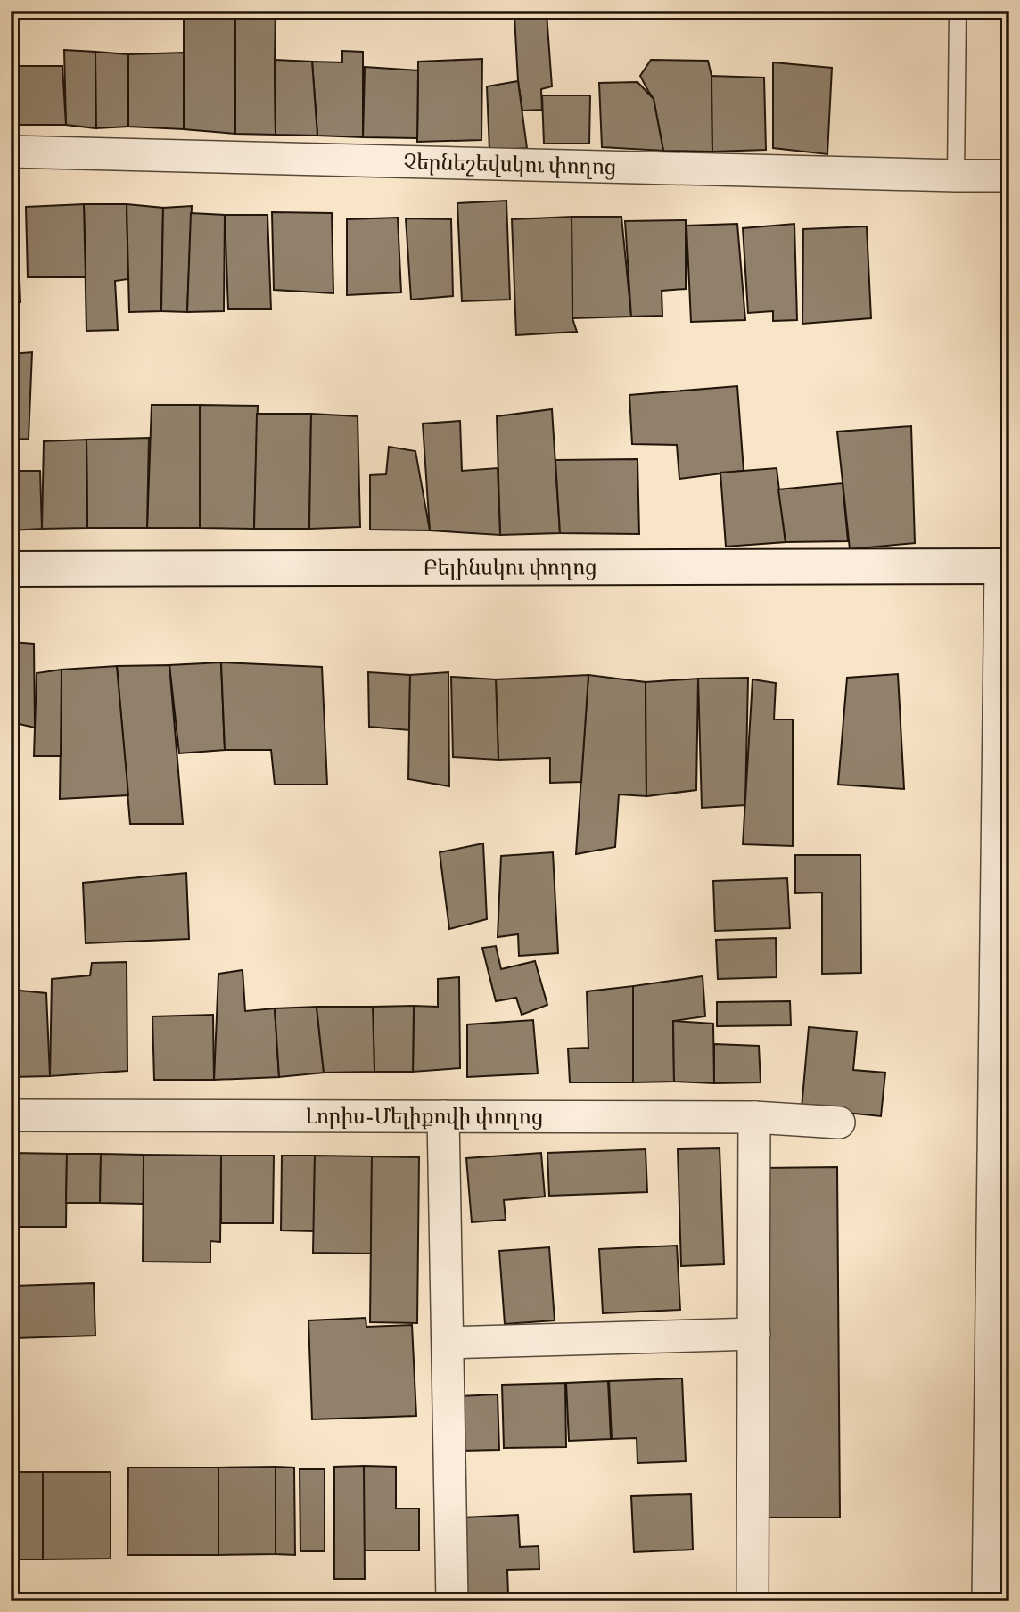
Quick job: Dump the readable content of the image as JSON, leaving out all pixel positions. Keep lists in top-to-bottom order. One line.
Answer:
{"streets":{"main road":["Բելինսկու փողոց"],"street":["Չերնեշեվսկու փողոց","Լորիս-Մելիքովի փողոց"]}}
